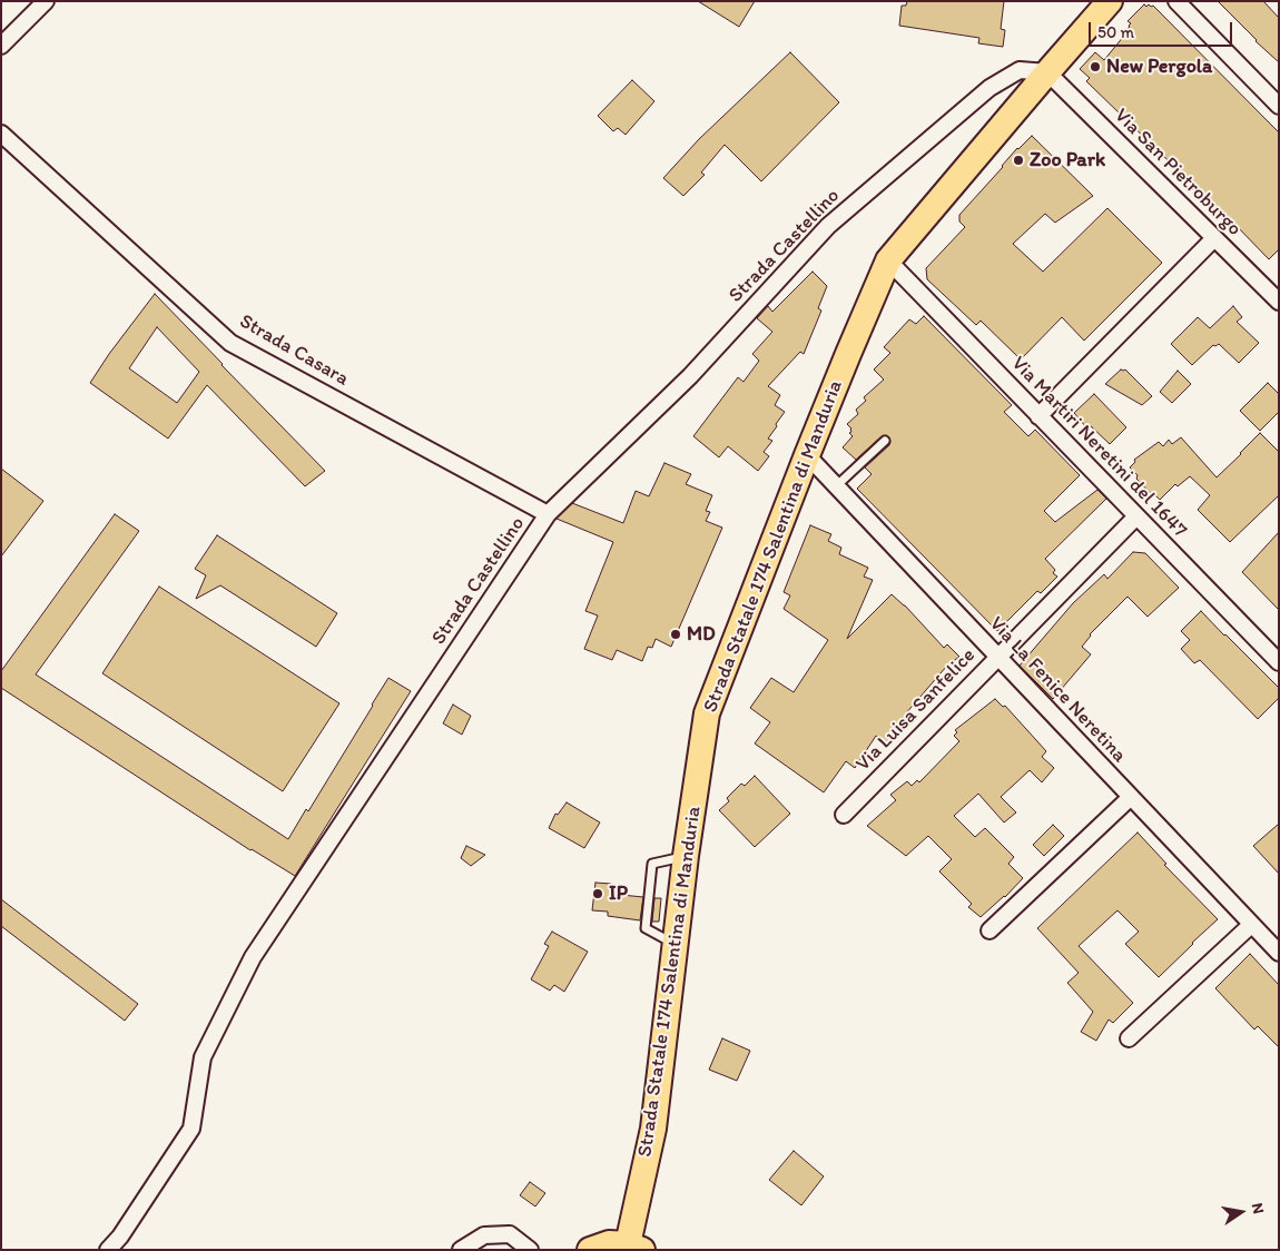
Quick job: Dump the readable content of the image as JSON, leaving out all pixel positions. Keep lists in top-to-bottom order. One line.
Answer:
{"streets":{"main road":["Strada Statale 174 Salentina di Manduria"],"street":["Via San Pietroburgo","Strada Castellino","Strada Casara","Via Martiri Neretini del 1647","Via La Fenice Neretina","Via Luisa Sanfelice"]},"crossings":[["Via San Pietroburgo","Strada Castellino"],["Via San Pietroburgo","Strada Statale 174 Salentina di Manduria"],["Strada Castellino","Strada Casara"],["Strada Castellino","Strada Statale 174 Salentina di Manduria"],["Via Martiri Neretini del 1647","Strada Statale 174 Salentina di Manduria"],["Via Martiri Neretini del 1647","Via Luisa Sanfelice"],["Strada Statale 174 Salentina di Manduria","Via La Fenice Neretina"],["Via La Fenice Neretina","Via Luisa Sanfelice"]],"places":["New Pergola","Zoo Park","MD","IP"],"scale_bar":"50 m","north":"right"}
